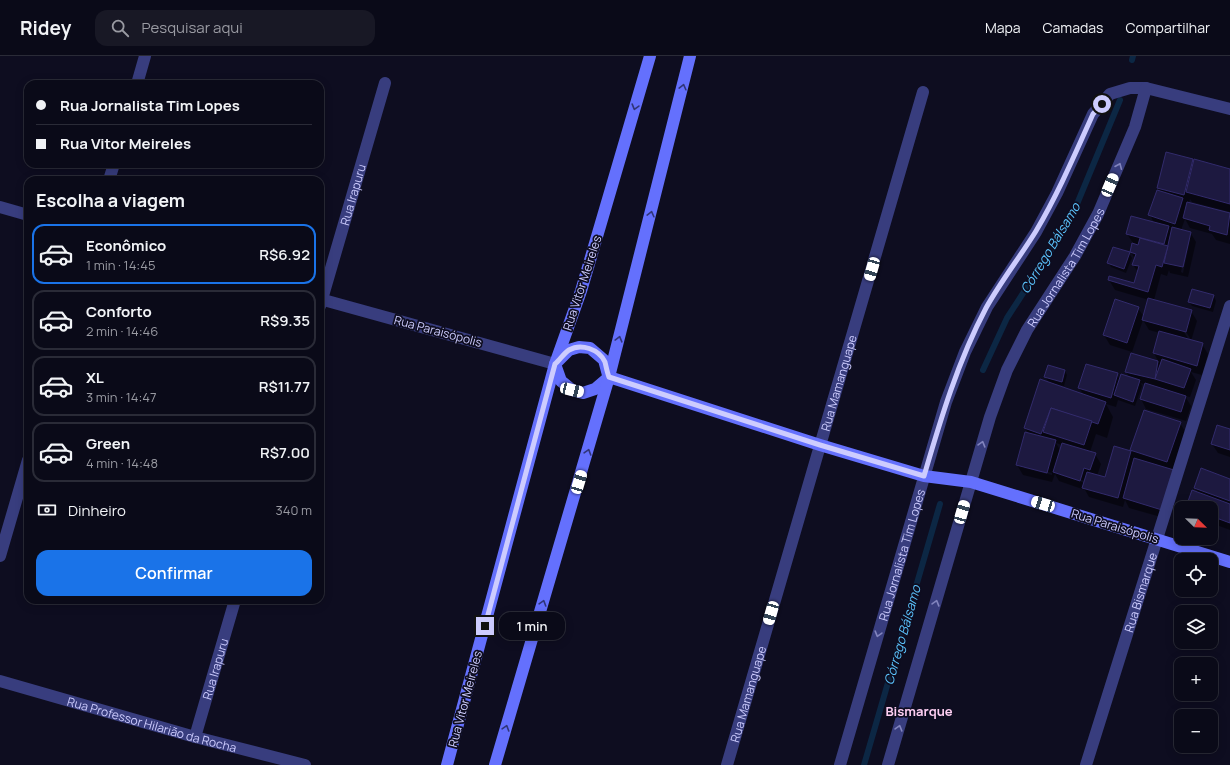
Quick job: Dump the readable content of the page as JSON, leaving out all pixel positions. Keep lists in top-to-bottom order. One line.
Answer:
{"streets":{"street":["Rua Irapuru","Rua Jornalista Tim Lopes","Rua Vitor Meireles","Rua Paraisópolis","Rua Mamanguape","Rua Bismarque","Rua Professor Hilarião da Rocha"]},"crossings":[["Rua Irapuru","Rua Professor Hilarião da Rocha"],["Rua Jornalista Tim Lopes","Rua Paraisópolis"],["Rua Vitor Meireles","Rua Paraisópolis"],["Rua Paraisópolis","Rua Mamanguape"],["Rua Paraisópolis","Rua Bismarque"]],"districts":["Bismarque"],"water":["Córrego Bálsamo"],"north":"bottom right","page":{"header":"Ridey","search":"Pesquisar aqui","nav":["Mapa","Camadas","Compartilhar"],"banner":["Rua Jornalista Tim Lopes","Rua Vitor Meireles"],"heading":"Escolha a viagem","list":[{"name":"Econômico","note":"1 min · 14:45","value":"R$6.92"},{"name":"Conforto","note":"2 min · 14:46","value":"R$9.35"},{"name":"XL","note":"3 min · 14:47","value":"R$11.77"},{"name":"Green","note":"4 min · 14:48","value":"R$7.00"}],"pay":["Dinheiro","340 m"],"map_buttons":["+","−"],"buttons":"Confirmar","bubble":"1 min"}}
